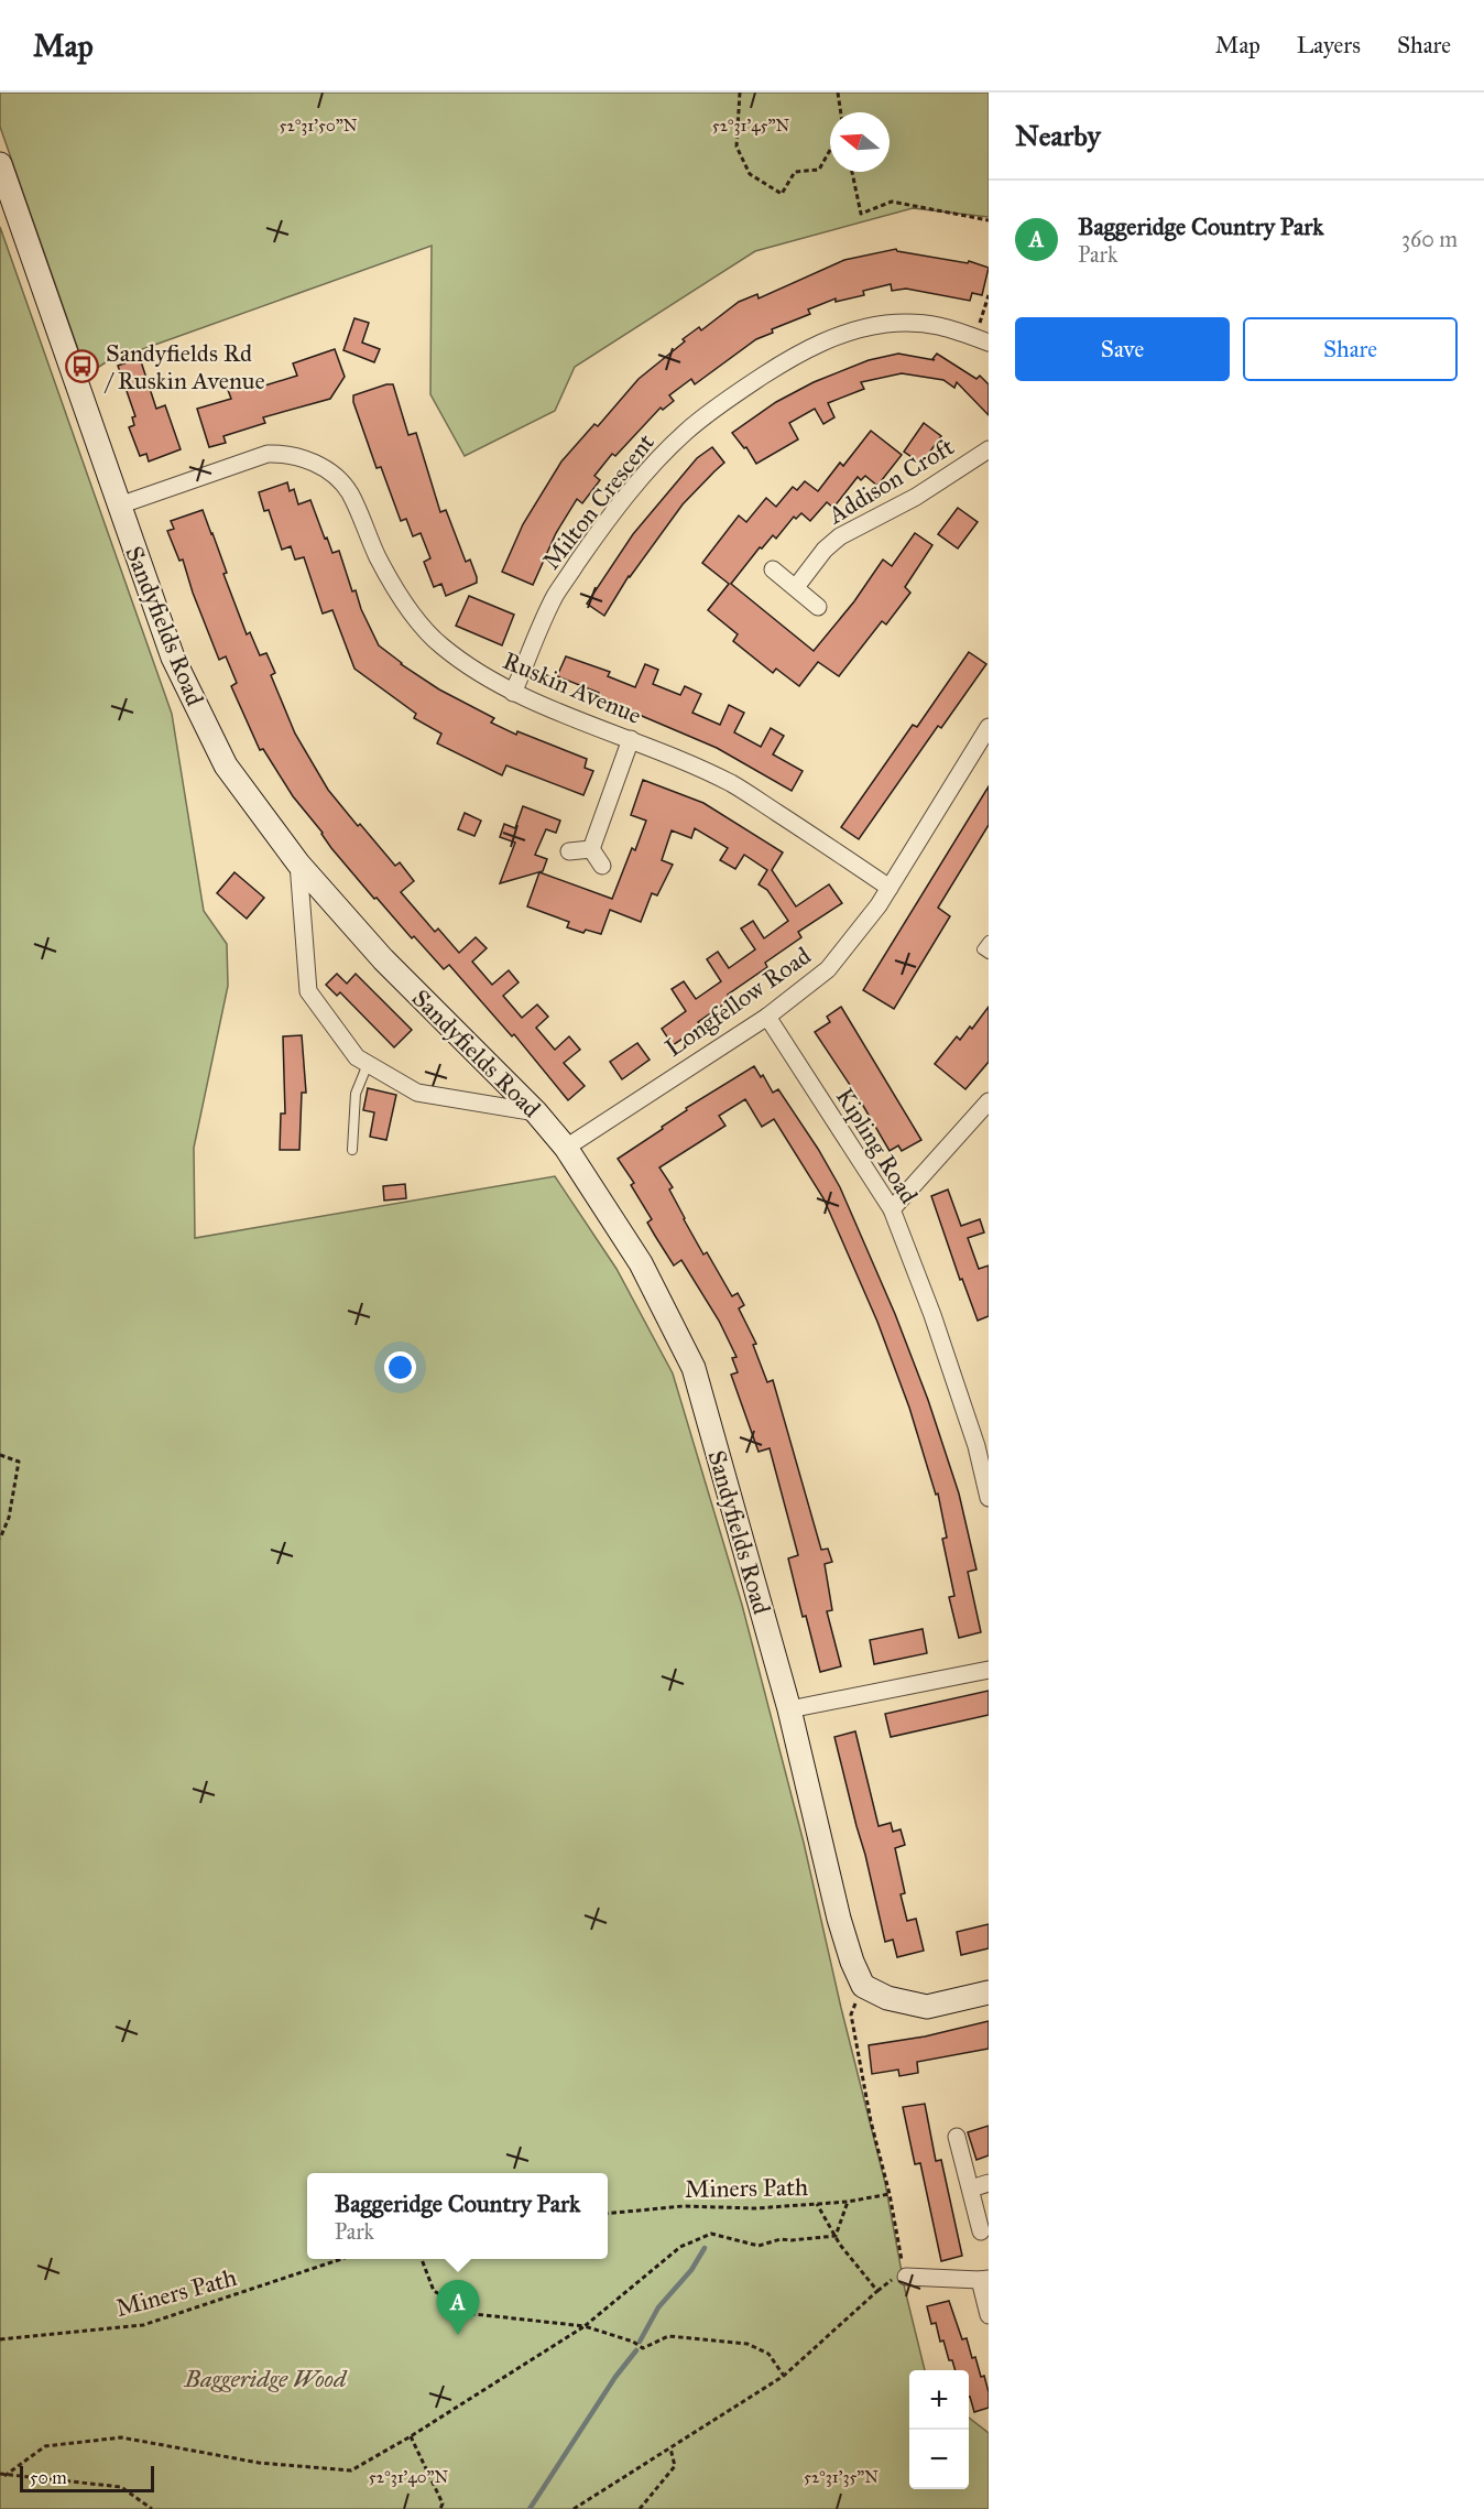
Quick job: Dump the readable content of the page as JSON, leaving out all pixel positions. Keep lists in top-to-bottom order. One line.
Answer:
{"streets":{"street":["Addison Croft","Milton Crescent","Sandyfields Road","Ruskin Avenue","Longfellow Road","Kipling Road"],"path":["Miners Path"]},"crossings":[["Milton Crescent","Ruskin Avenue"],["Sandyfields Road","Ruskin Avenue"],["Sandyfields Road","Longfellow Road"],["Ruskin Avenue","Longfellow Road"],["Longfellow Road","Kipling Road"]],"parks":["Baggeridge Wood"],"places":{"bus stop":["Sandyfields Rd / Ruskin Avenue"]},"scale_bar":"50 m","north":"left","page":{"header":"Map","nav":["Map","Layers","Share"],"heading":"Nearby","list":[{"mark":"A","name":"Baggeridge Country Park","note":"Park","value":"360 m"}],"buttons":["Save","Share"],"popup":["Baggeridge Country Park","Park"],"pins":"A","map_buttons":["+","−"],"scale":"50 m"},"coordinates":["52°31'50\"N","52°31'45\"N","52°31'40\"N","52°31'35\"N"]}
